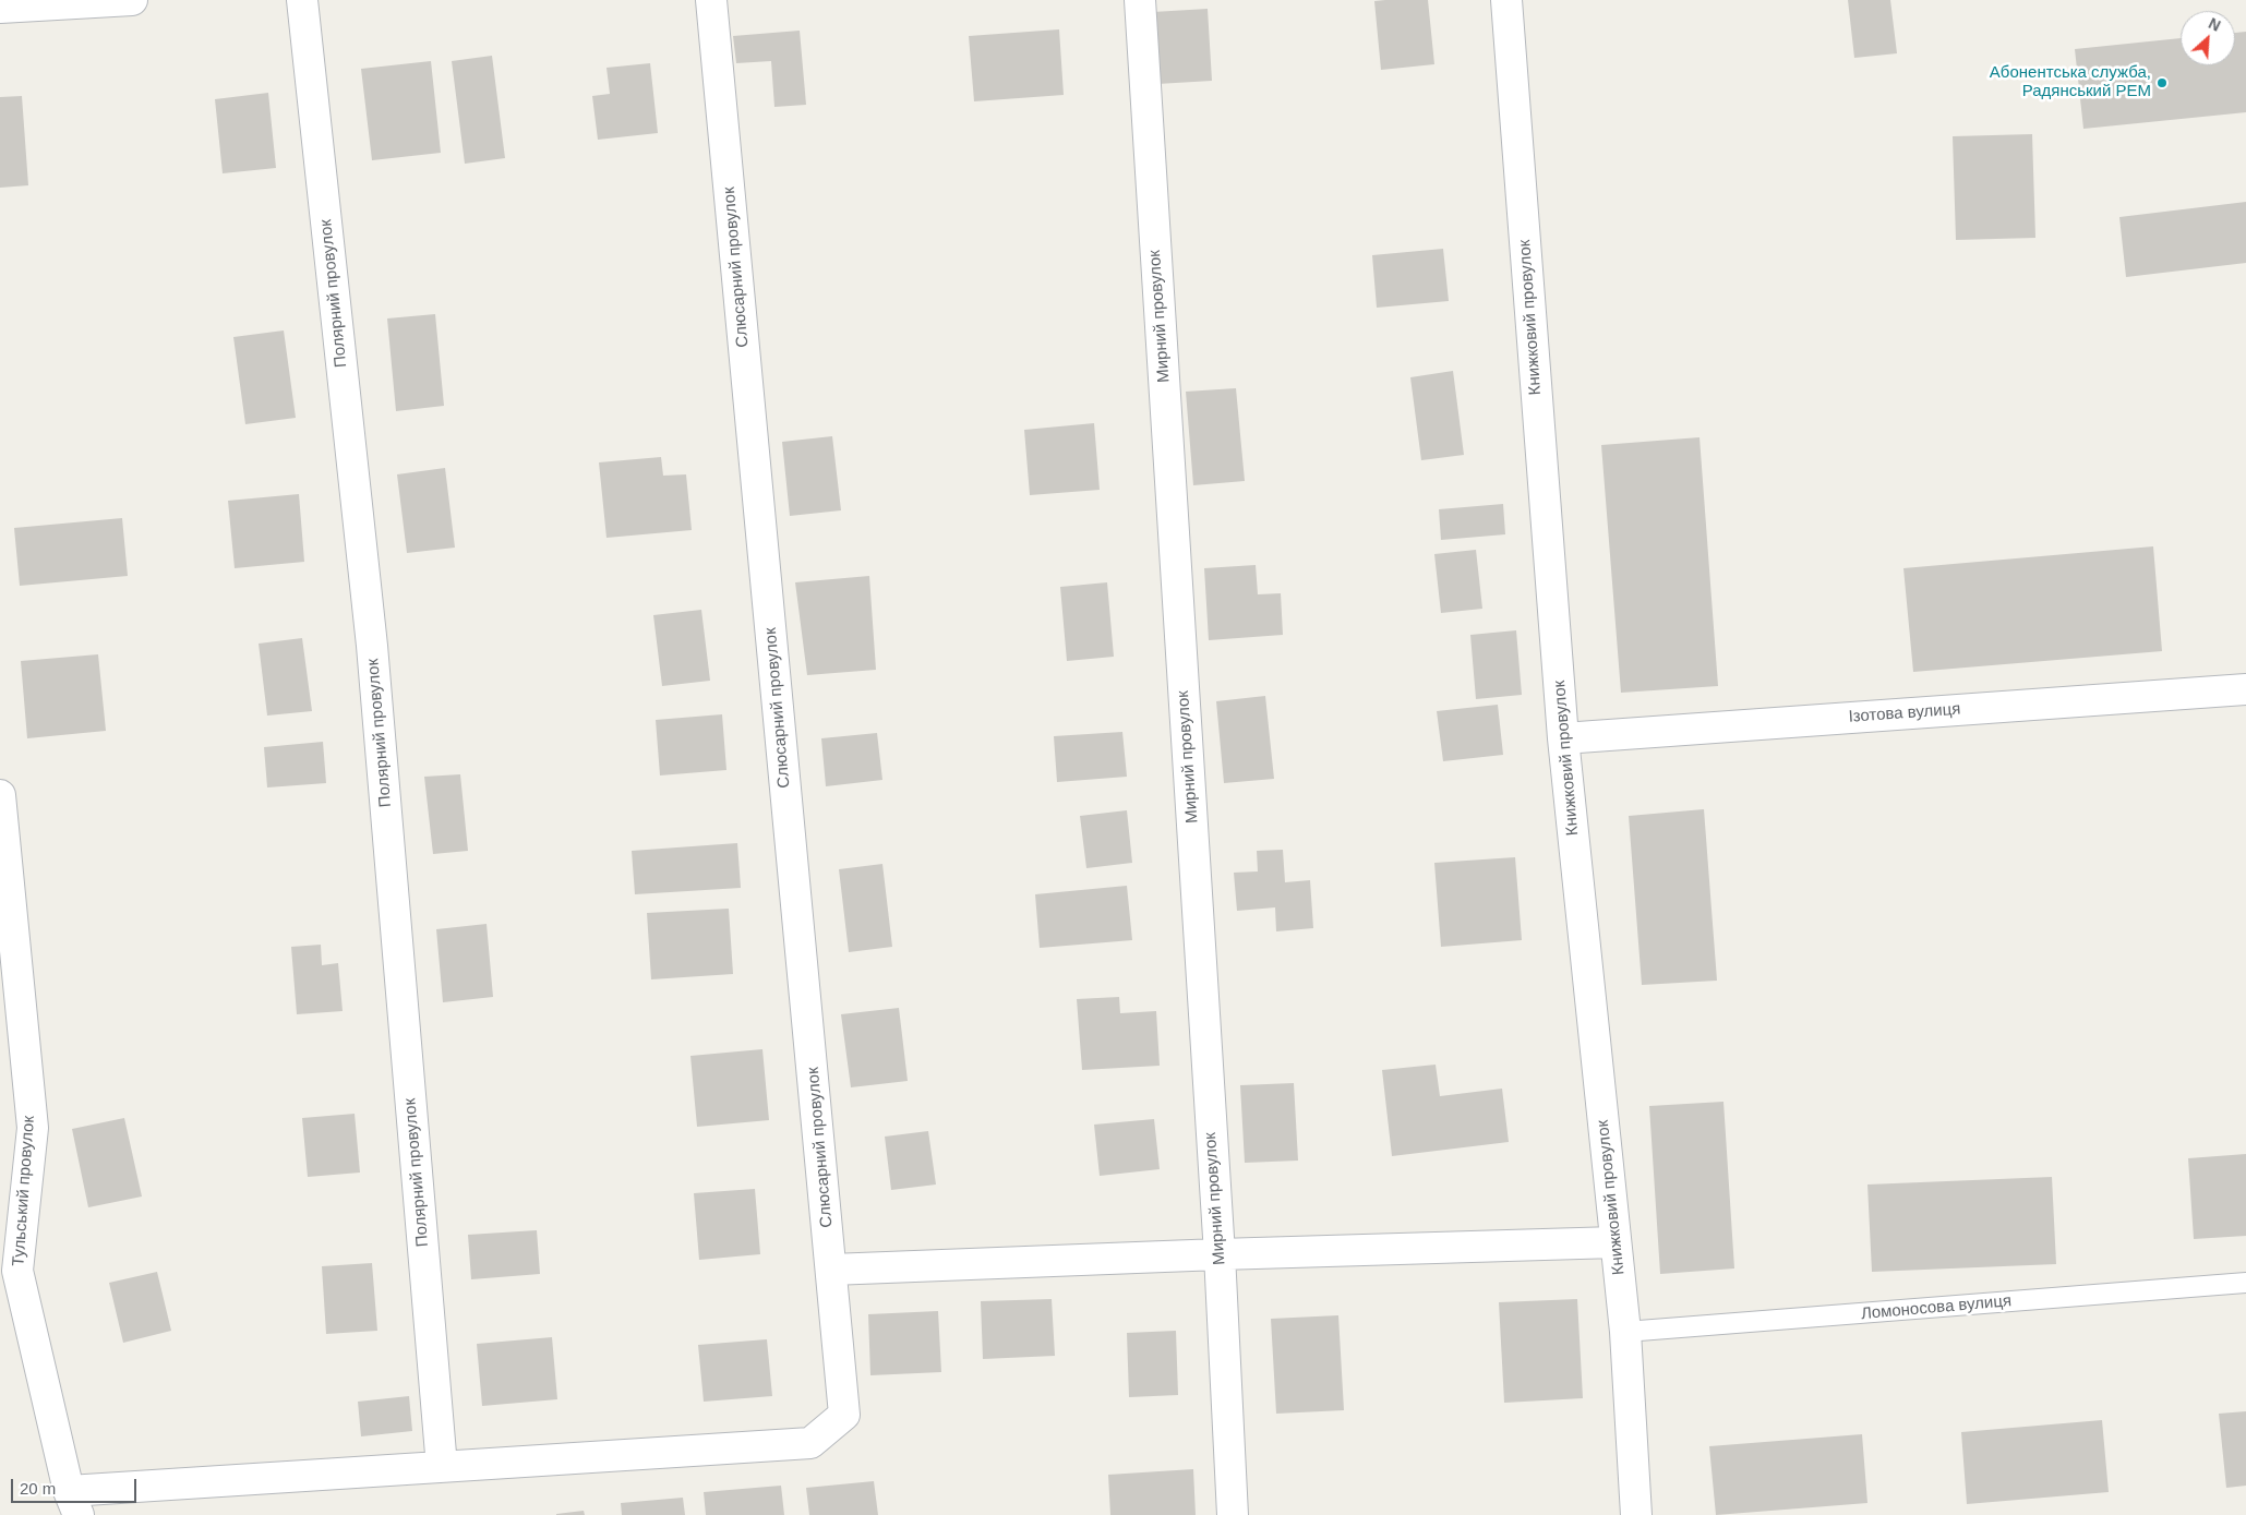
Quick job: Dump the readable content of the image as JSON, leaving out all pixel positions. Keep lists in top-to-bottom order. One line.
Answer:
{"streets":{"street":["Слюсарний провулок","Полярний провулок","Мирний провулок","Книжковий провулок","Ізотова вулиця","Тульський провулок"],"lane":["Ломоносова вулиця"]},"crossings":[["Слюсарний провулок","Полярний провулок"],["Книжковий провулок","Ізотова вулиця"],["Книжковий провулок","Ломоносова вулиця"]],"places":["Абонентська служба, Радянський РЕМ"],"scale_bar":"20 m","north":"top right"}
